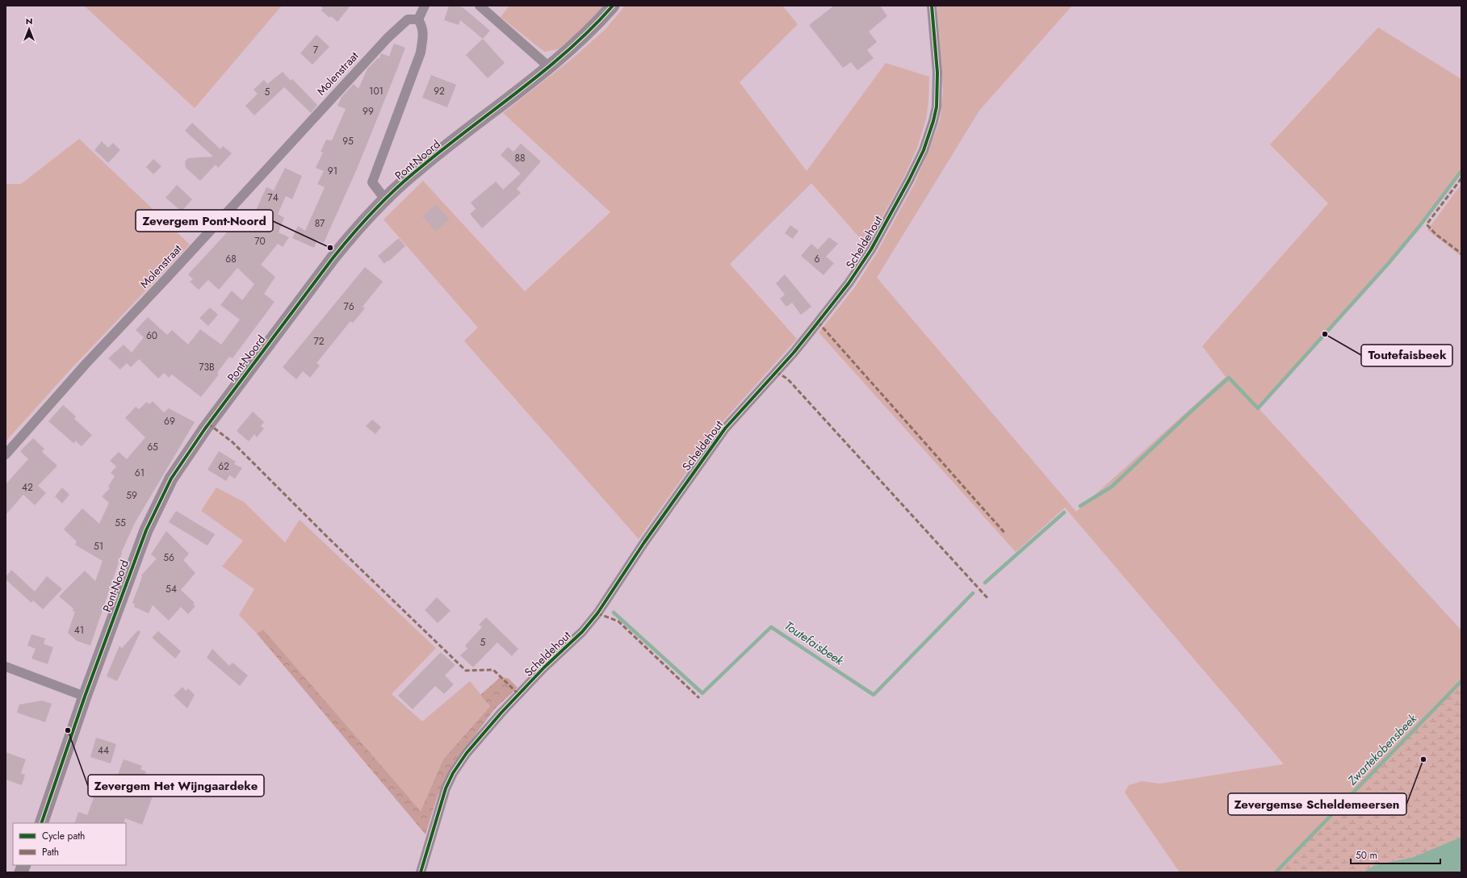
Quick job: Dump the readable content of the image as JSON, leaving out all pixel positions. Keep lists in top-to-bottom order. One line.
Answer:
{"streets":{"street":["Molenstraat","Pont-Noord","Scheldehout"]},"crossings":[["Molenstraat","Pont-Noord"]],"water":["Toutefaisbeek","Zwartekobensbeek"],"places":["Zevergem Pont-Noord","Toutefaisbeek","Zevergem Het Wijngaardeke","Zevergemse Scheldemeersen"],"house_numbers":["7","101","92","5","99","95","88","91","74","87","70","68","6","76","60","72","73B","69","65","62","61","42","59","55","51","56","54","41","5","44"],"legend":["Cycle path","Path"],"scale_bar":"50 m","north":"top"}
